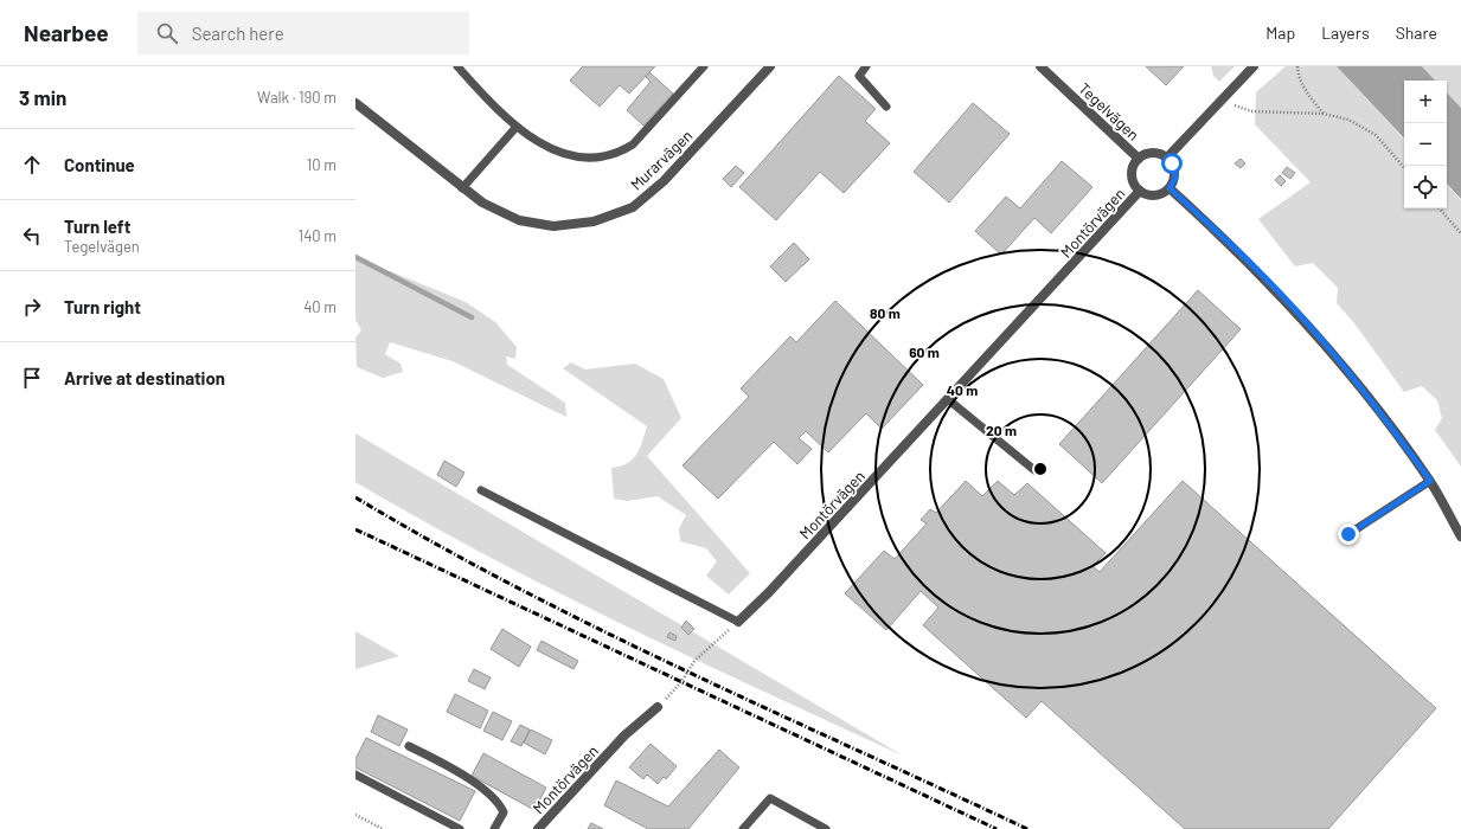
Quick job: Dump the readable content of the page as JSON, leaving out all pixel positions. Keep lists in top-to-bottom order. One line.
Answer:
{"streets":{"street":["Tegelvägen","Murarvägen","Montörvägen"]},"crossings":[["Tegelvägen","Montörvägen"]],"page":{"header":"Nearbee","search":"Search here","nav":["Map","Layers","Share"],"heading":["3 min","Walk · 190 m"],"map_buttons":["+","−"],"list":[["Continue","10 m"],["Turn left","Tegelvägen","140 m"],["Turn right","40 m"],"Arrive at destination"]},"rings":["80 m","60 m","40 m","20 m"]}
